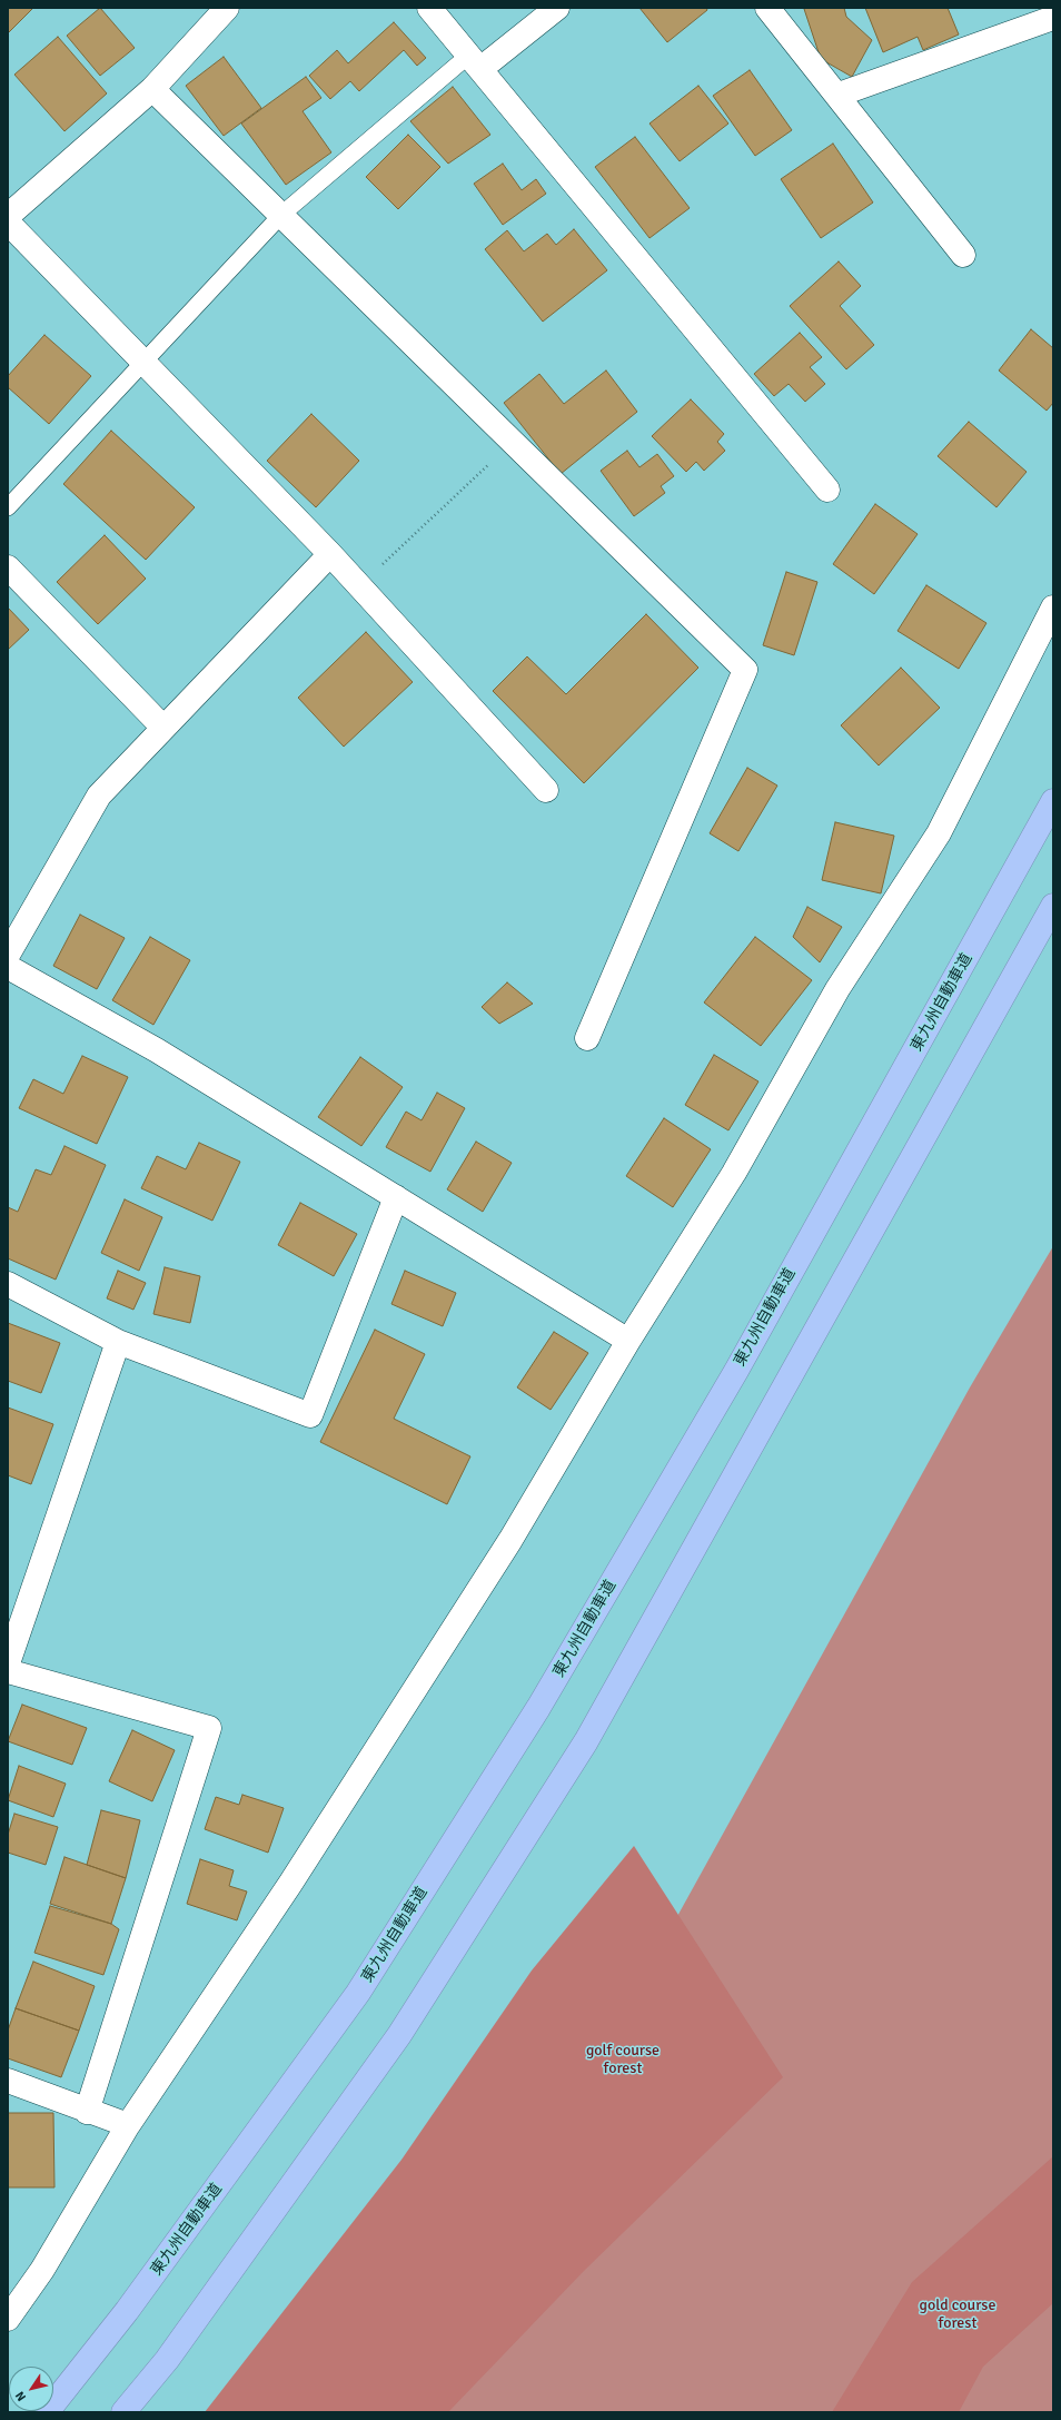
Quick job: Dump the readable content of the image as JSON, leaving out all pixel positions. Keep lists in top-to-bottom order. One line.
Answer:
{"streets":{"highway":["東九州自動車道"]},"parks":["golf course forest","gold course forest"],"north":"bottom left"}
